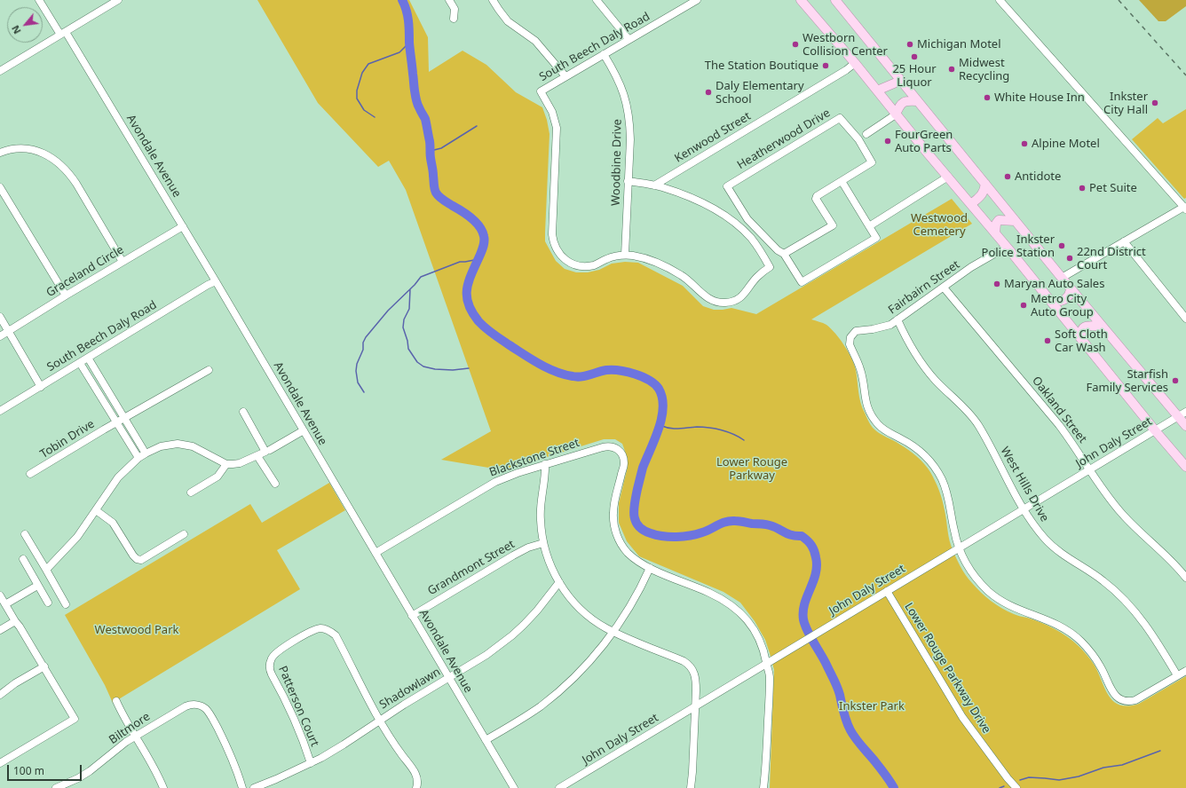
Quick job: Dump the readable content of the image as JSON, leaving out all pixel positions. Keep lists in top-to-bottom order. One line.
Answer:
{"streets":{"street":["South Beech Daly Road","Kenwood Street","Heatherwood Drive","Avondale Avenue","Woodbine Drive","Graceland Circle","Fairbairn Street","Oakland Street","Tobin Drive","John Daly Street","Blackstone Street","West Hills Drive","Grandmont Street","Lower Rouge Parkway Drive","Shadowlawn","Patterson Court","Biltmore"]},"crossings":[["South Beech Daly Road","Avondale Avenue"],["South Beech Daly Road","Woodbine Drive"],["Avondale Avenue","Graceland Circle"],["Avondale Avenue","Blackstone Street"],["Avondale Avenue","Grandmont Street"],["Avondale Avenue","Shadowlawn"],["Fairbairn Street","Oakland Street"],["Fairbairn Street","John Daly Street"],["Fairbairn Street","West Hills Drive"],["Oakland Street","John Daly Street"],["John Daly Street","West Hills Drive"],["John Daly Street","Lower Rouge Parkway Drive"],["Shadowlawn","Patterson Court"]],"parks":["Westwood Cemetery","Lower Rouge Parkway","Westwood Park","Inkster Park"],"places":["Westborn Collision Center","Michigan Motel","25 Hour Liquor","The Station Boutique","Midwest Recycling","Daly Elementary School","White House Inn","Inkster City Hall","FourGreen Auto Parts","Alpine Motel","Antidote","Pet Suite","Inkster Police Station","22nd District Court","Maryan Auto Sales","Metro City Auto Group","Soft Cloth Car Wash","Starfish Family Services"],"scale_bar":"100 m","north":"bottom left"}
